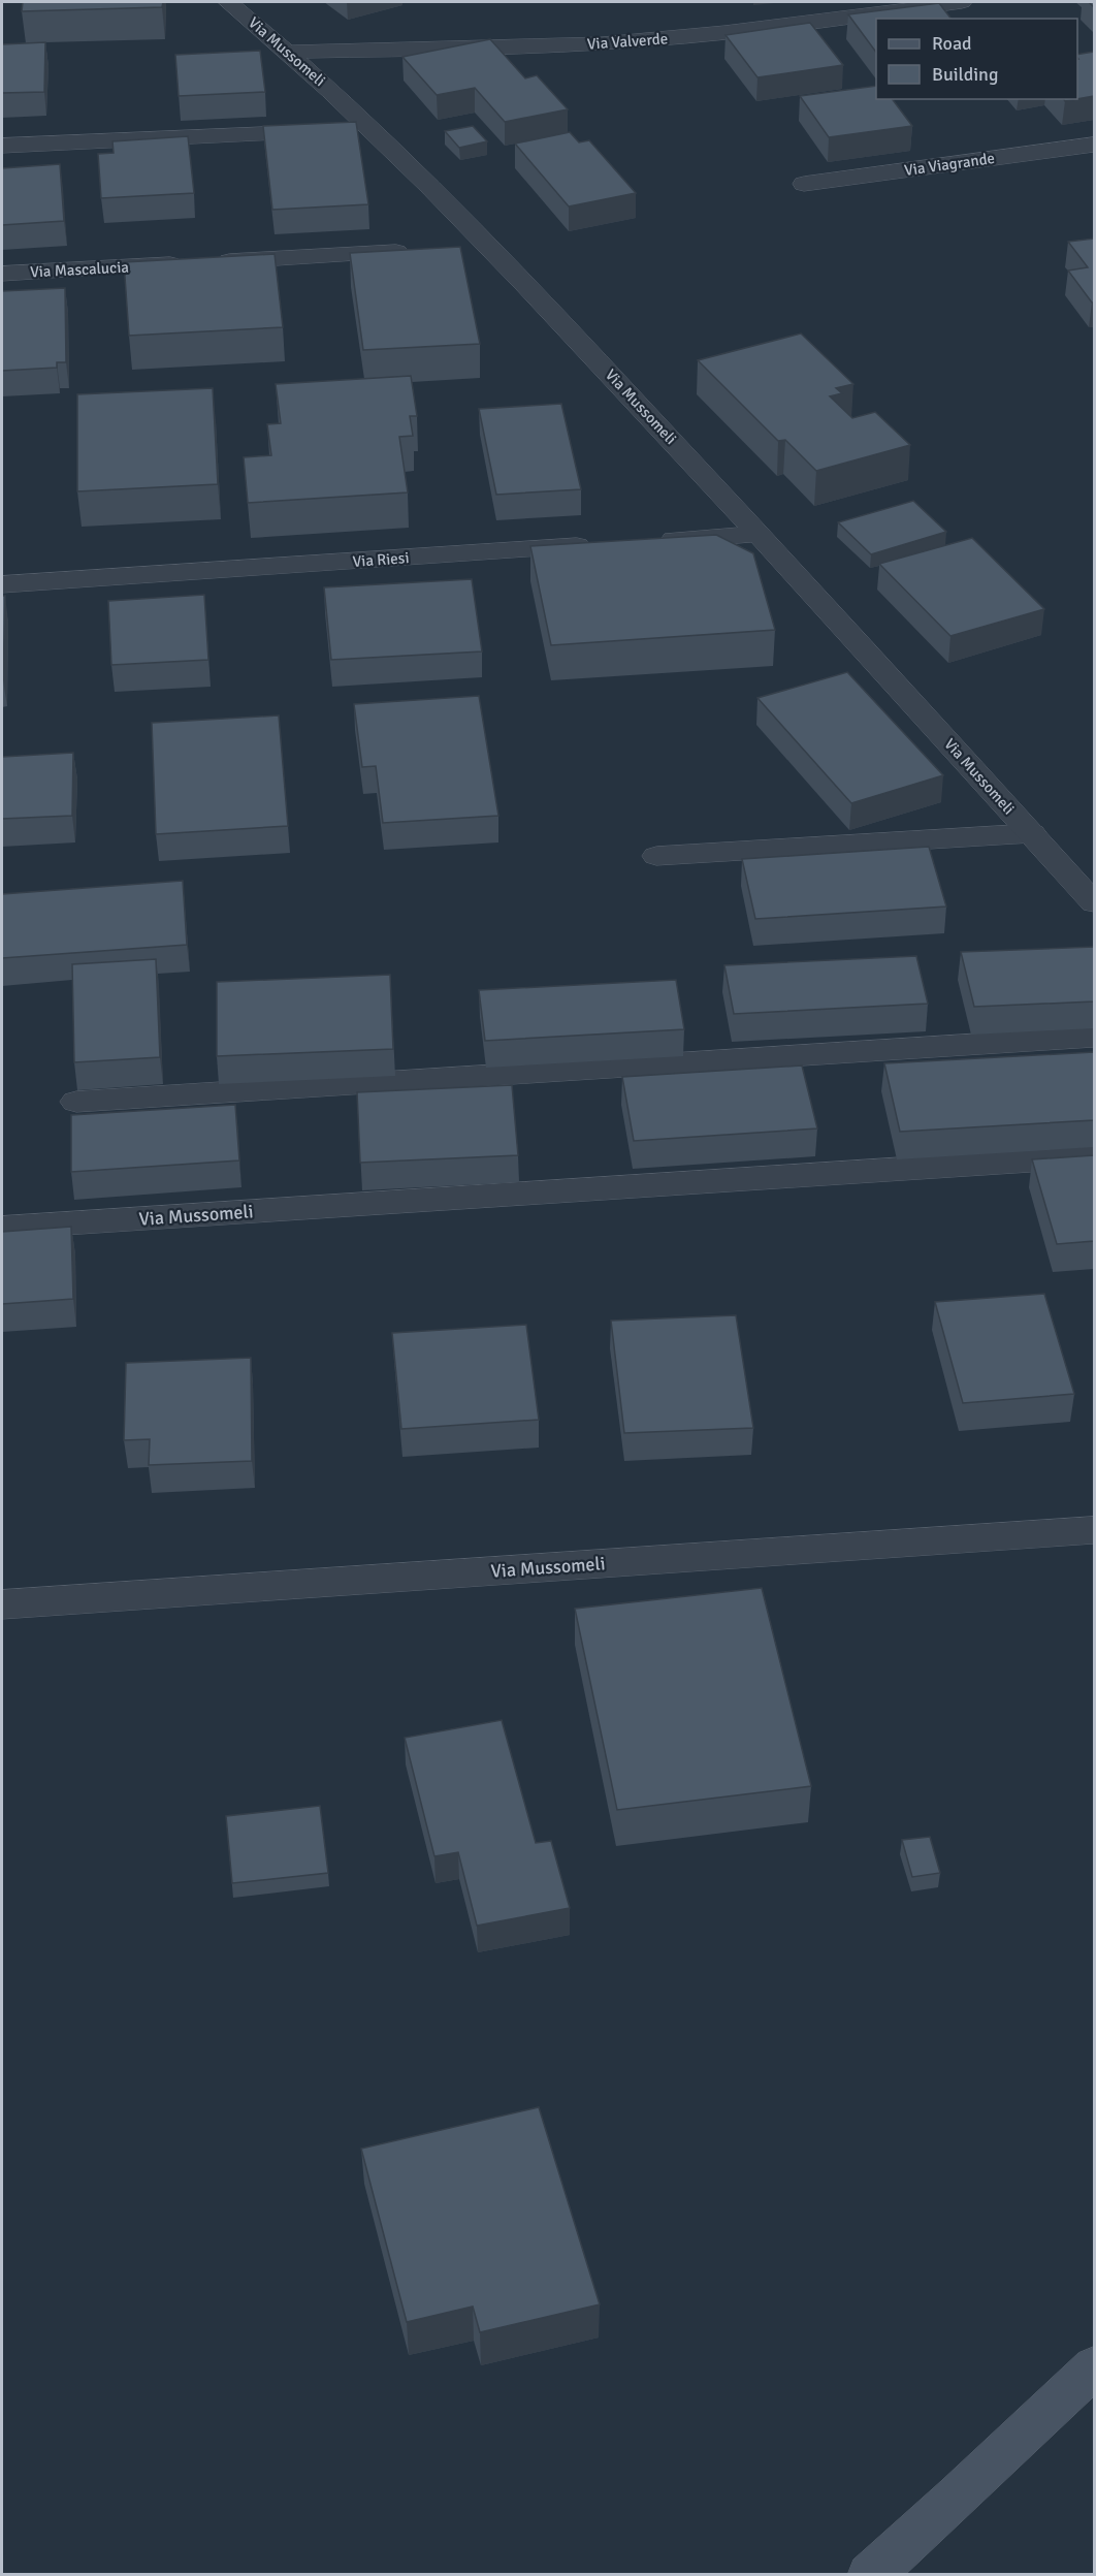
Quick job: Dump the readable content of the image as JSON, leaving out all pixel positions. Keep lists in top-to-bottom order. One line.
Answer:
{"streets":{"street":["Via Valverde","Via Mussomeli","Via Viagrande","Via Mascalucia","Via Riesi"]},"crossings":[["Via Valverde","Via Mussomeli"]],"legend":["Road","Building"]}
